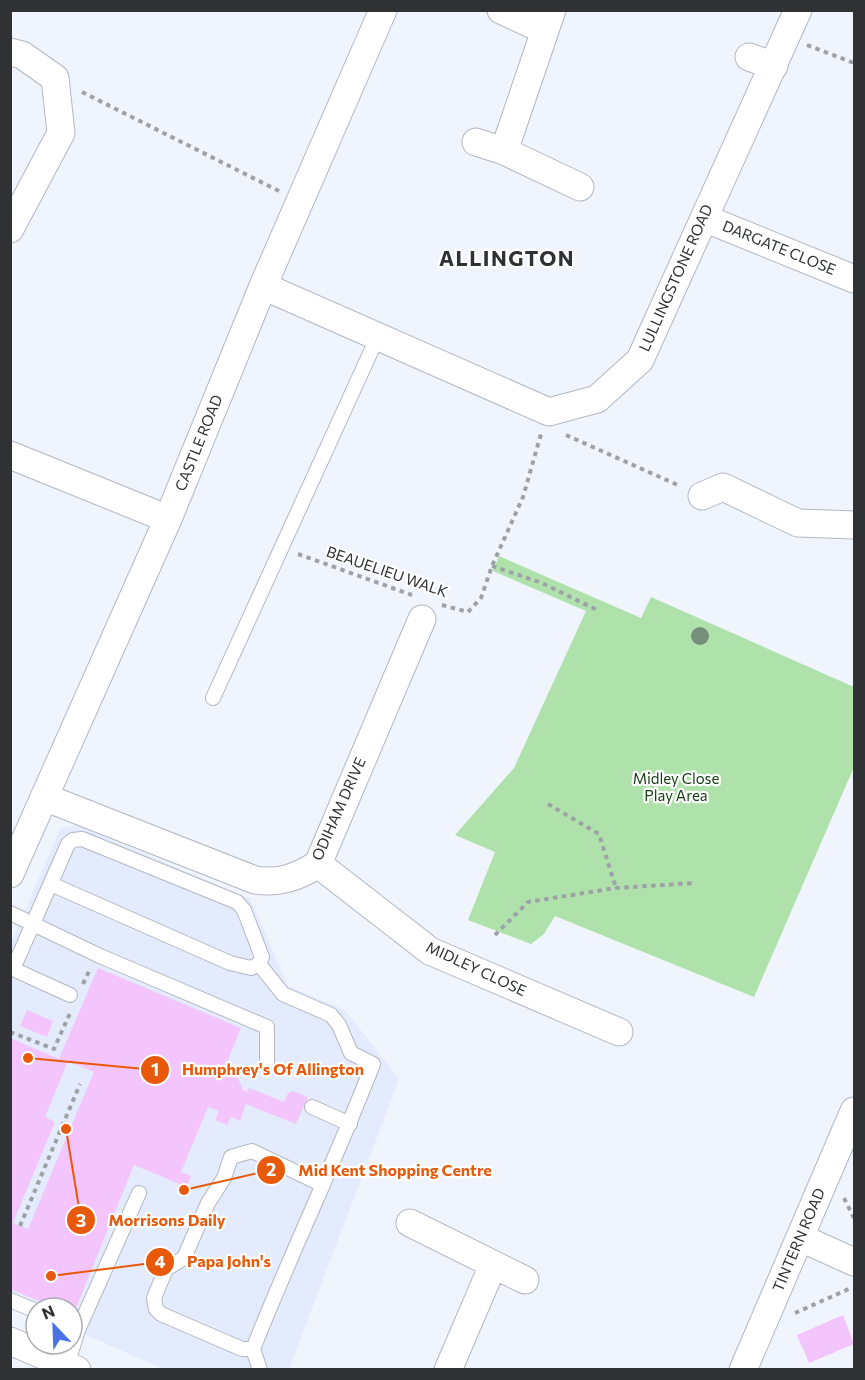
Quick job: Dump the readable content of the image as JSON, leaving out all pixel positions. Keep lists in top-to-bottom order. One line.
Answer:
{"streets":{"street":["DARGATE CLOSE","LULLINGSTONE ROAD","CASTLE ROAD","ODIHAM DRIVE","MIDLEY CLOSE","TINTERN ROAD"],"path":["BEAUELIEU WALK"]},"crossings":[["DARGATE CLOSE","LULLINGSTONE ROAD"],["CASTLE ROAD","ODIHAM DRIVE"],["BEAUELIEU WALK","ODIHAM DRIVE"],["ODIHAM DRIVE","MIDLEY CLOSE"]],"districts":["ALLINGTON"],"parks":["Midley Close Play Area"],"places":["Humphrey's Of Allington","Morrisons Daily","Mid Kent Shopping Centre","Papa John's"],"north":"top left"}
